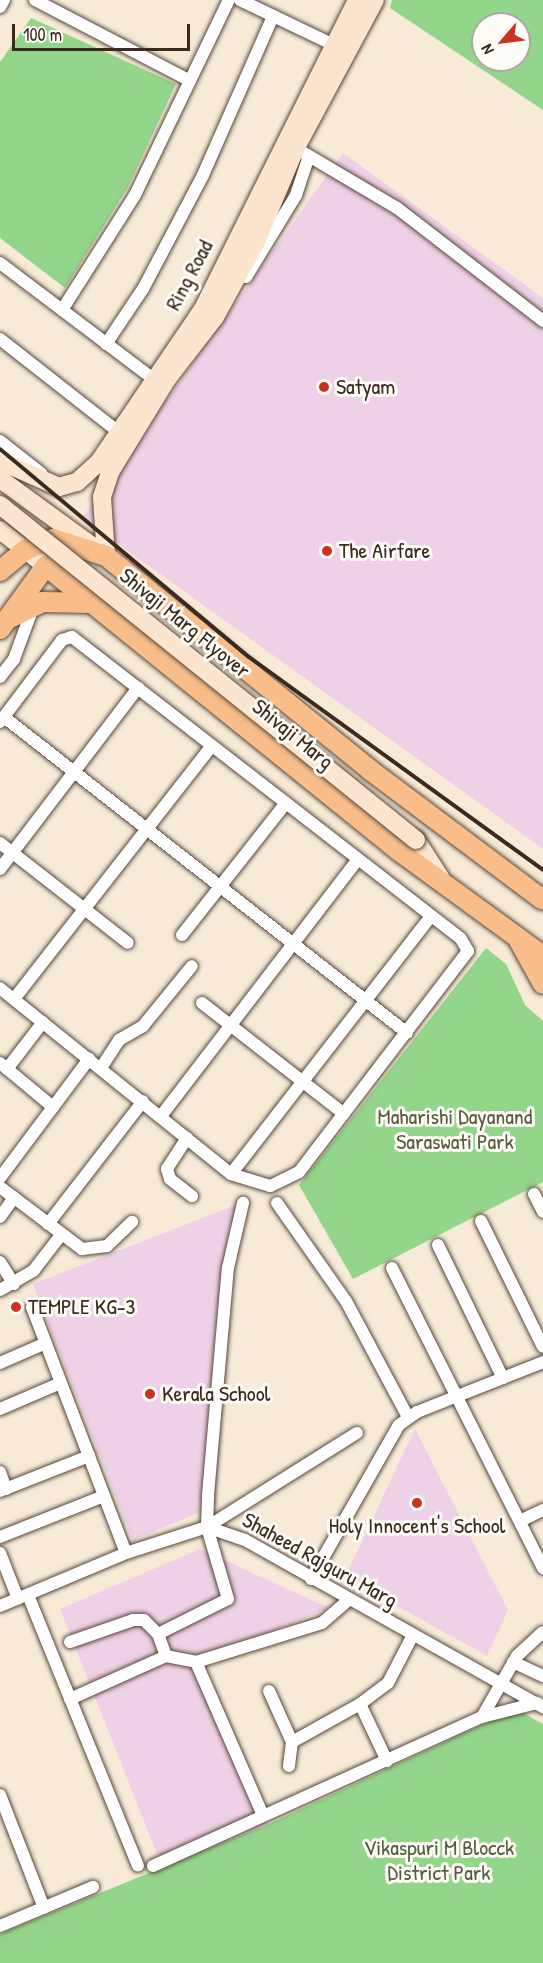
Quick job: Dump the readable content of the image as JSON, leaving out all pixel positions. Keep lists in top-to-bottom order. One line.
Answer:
{"streets":{"main road":["Shivaji Marg"],"street":["Ring Road","Shivaji Marg Flyover","Shaheed Rajguru Marg"]},"crossings":[["Ring Road","Shivaji Marg"],["Shivaji Marg Flyover","Shivaji Marg"]],"parks":["Maharishi Dayanand Saraswati Park","Vikaspuri M Blocck District Park"],"places":["Satyam","The Airfare","TEMPLE KG-3","Kerala School","Holy Innocent's School"],"scale_bar":"100 m","north":"bottom left"}
